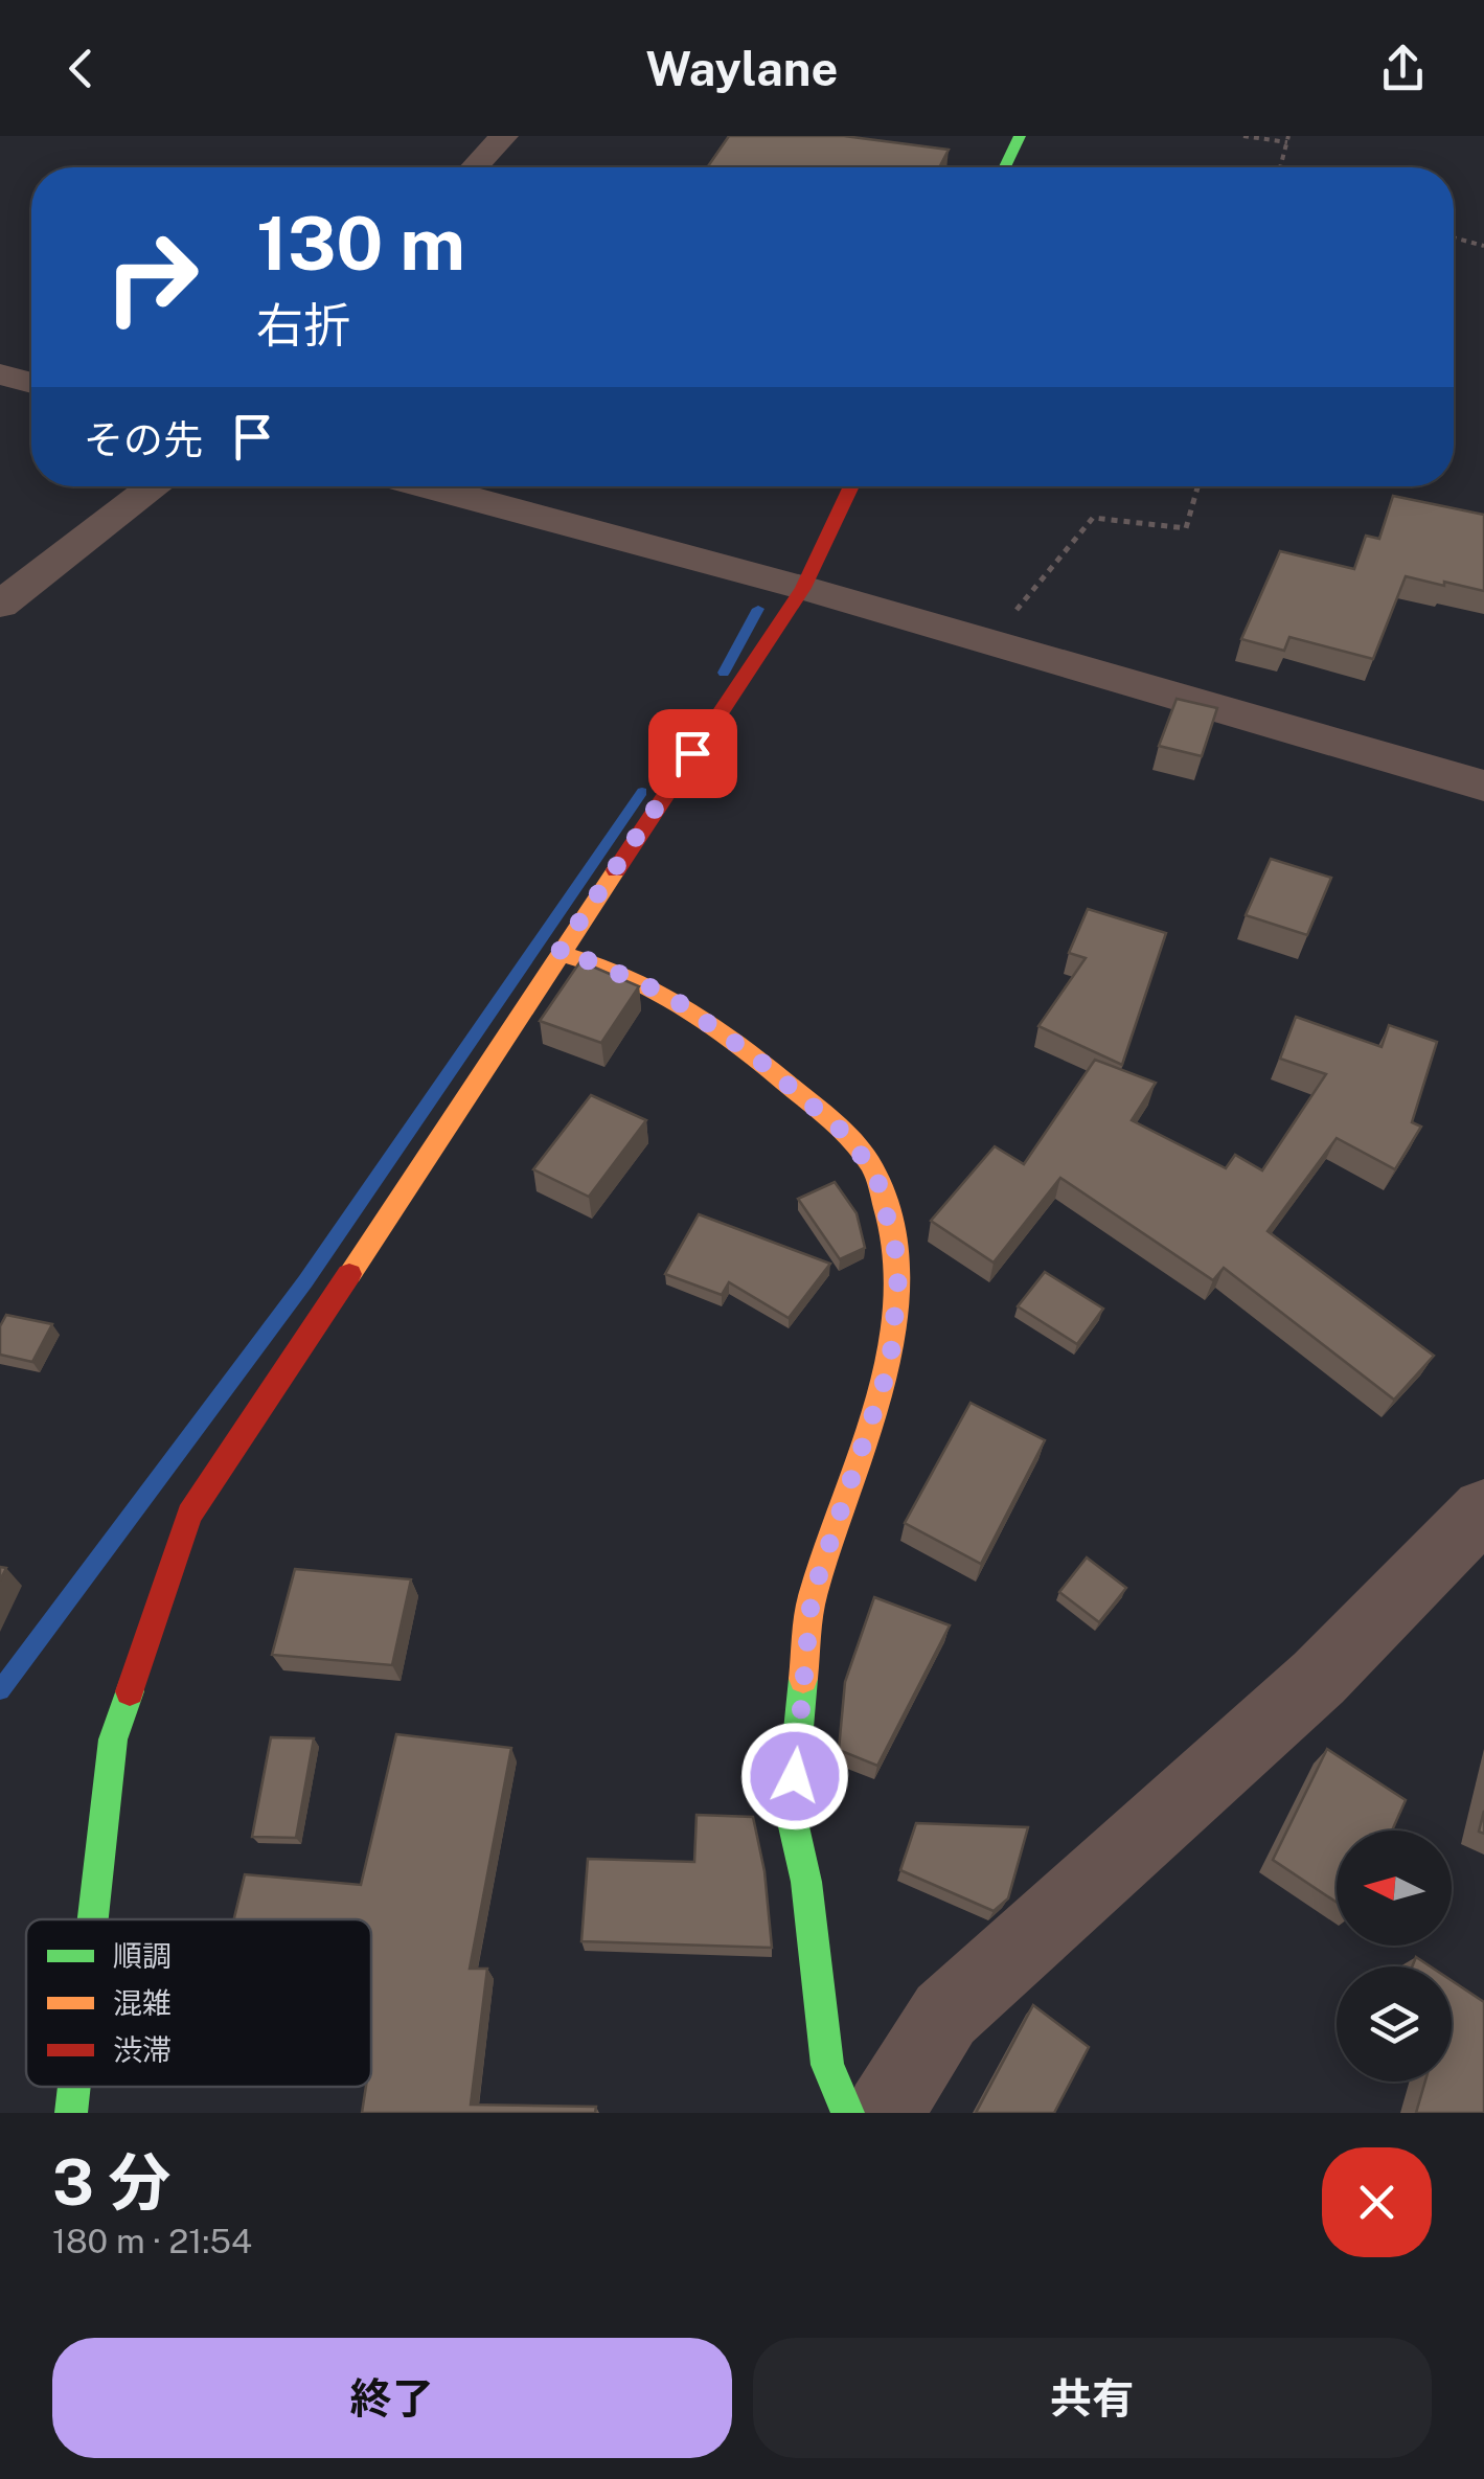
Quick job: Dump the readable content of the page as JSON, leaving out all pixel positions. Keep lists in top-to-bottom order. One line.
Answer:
{"legend":["順調","混雑","渋滞"],"north":"left","page":{"header":"Waylane","turn":["130 m","右折"],"then":"その先","heading":["3 分","180 m · 21:54"],"buttons":["終了","共有"]}}
